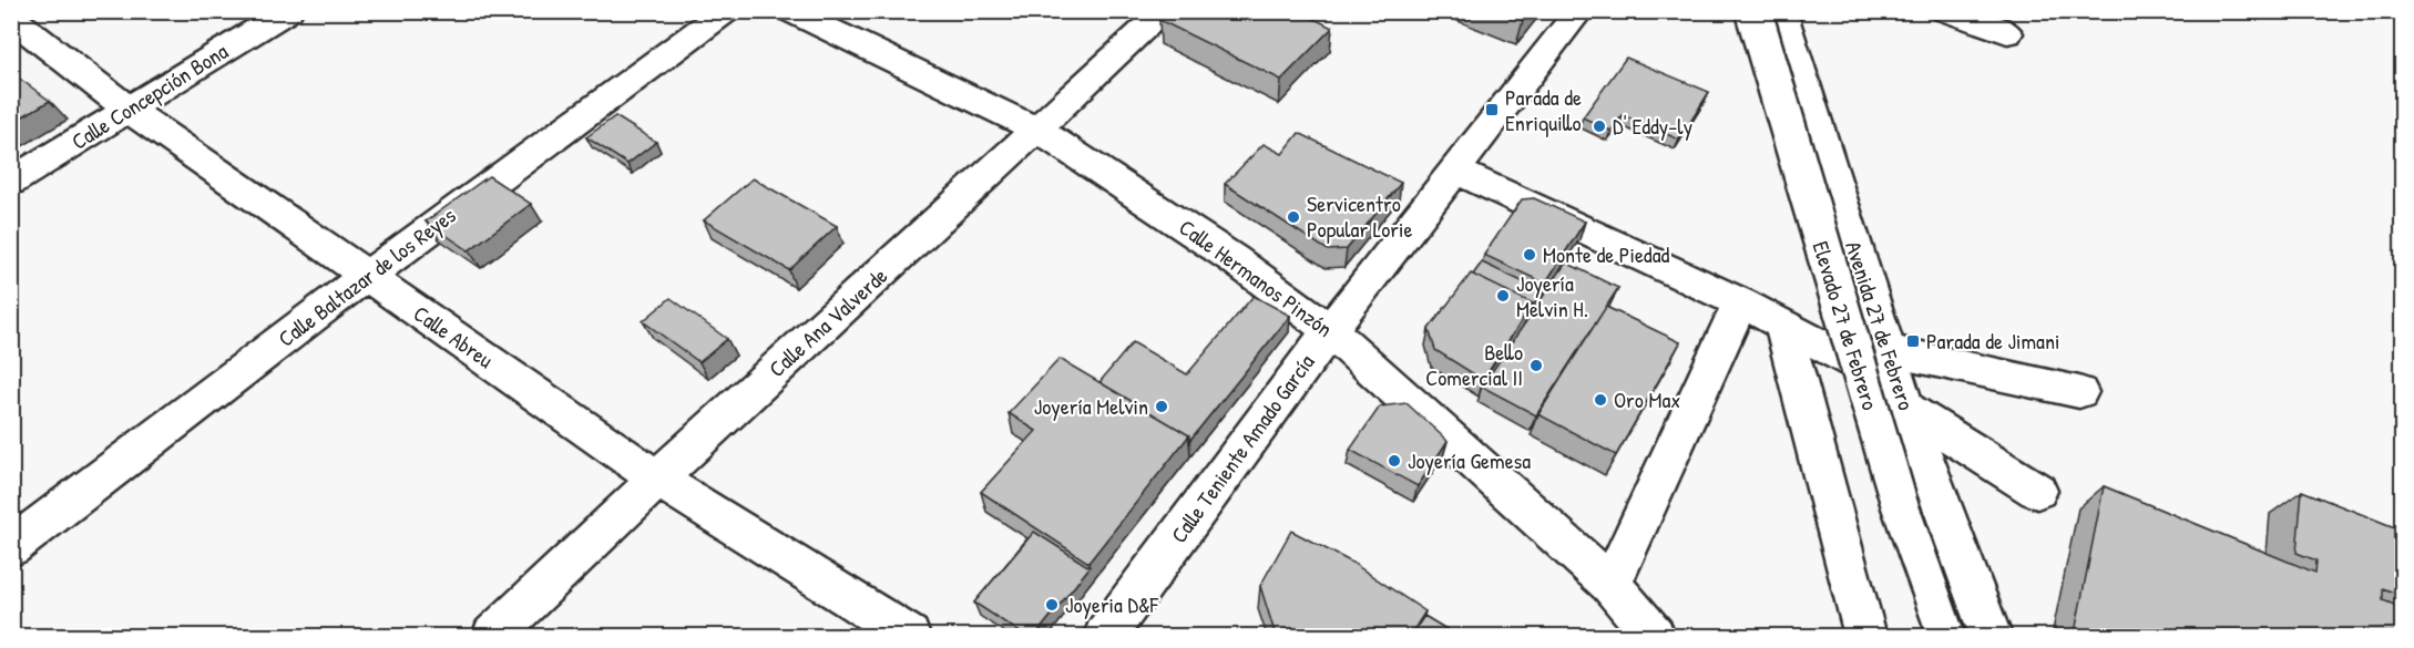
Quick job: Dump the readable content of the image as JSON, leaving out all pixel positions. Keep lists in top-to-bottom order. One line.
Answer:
{"streets":{"main road":["Calle Concepción Bona","Calle Baltazar de los Reyes","Calle Hermanos Pinzón","Calle Ana Valverde","Elevado 27 de Febrero","Avenida 27 de Febrero","Calle Abreu","Calle Teniente Amado García"]},"crossings":[["Calle Concepción Bona","Calle Abreu"],["Calle Baltazar de los Reyes","Calle Abreu"],["Calle Hermanos Pinzón","Calle Ana Valverde"],["Calle Hermanos Pinzón","Calle Teniente Amado García"],["Calle Ana Valverde","Calle Abreu"]],"places":{"transit":["Parada de Enriquillo","Parada de Jimani"],"other":["D' Eddy-ly","Servicentro Popular Lorie","Monte de Piedad","Joyería Melvin H.","Bello Comercial II","Oro Max","Joyería Melvin","Joyería Gemesa","Joyeria D&F"]}}
